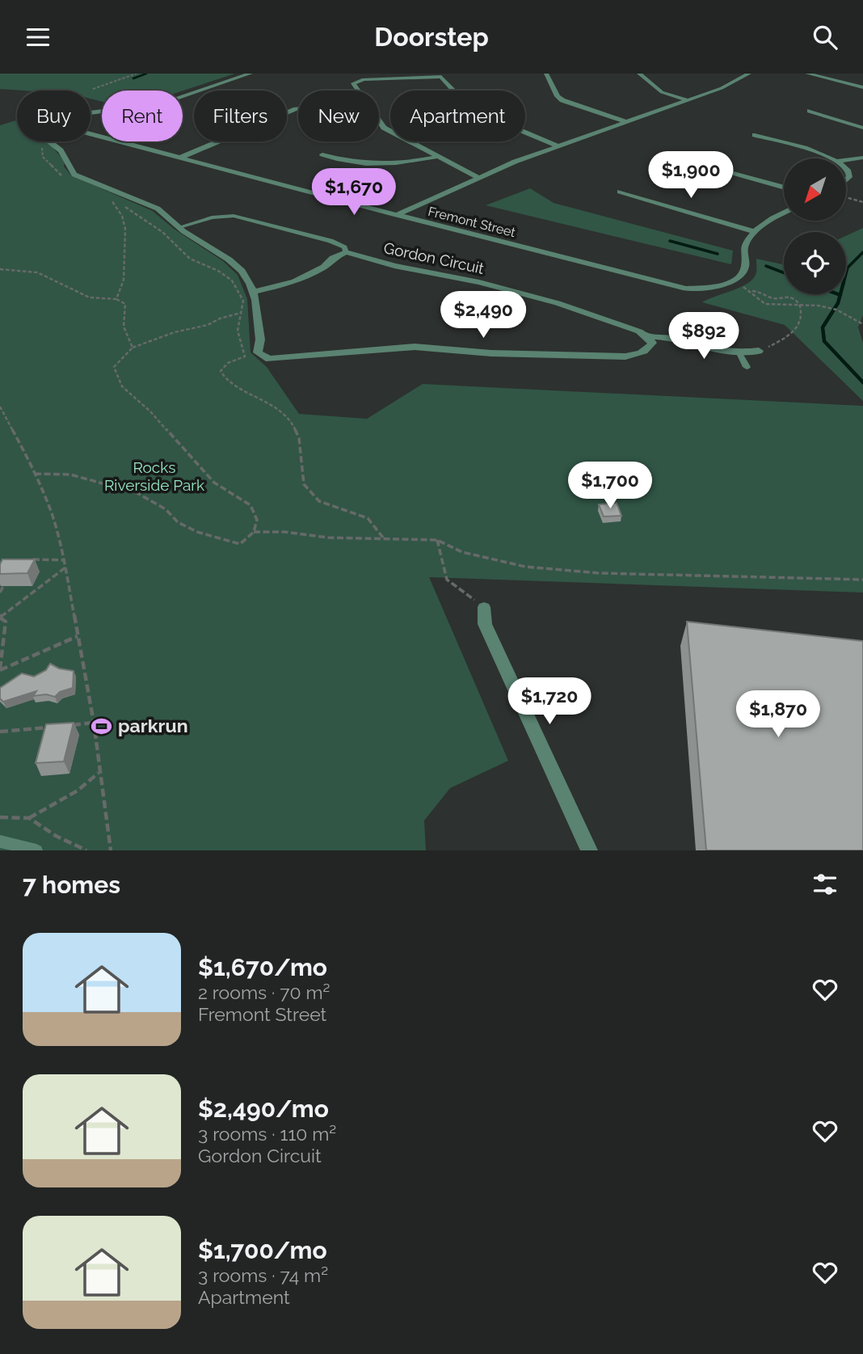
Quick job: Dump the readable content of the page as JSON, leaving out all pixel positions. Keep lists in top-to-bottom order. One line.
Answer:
{"streets":{"street":["Fremont Street","Gordon Circuit"]},"parks":["Rocks Riverside Park"],"places":{"sports":["parkrun"]},"north":"bottom left","page":{"header":"Doorstep","chip":["Buy","Rent","Filters","New","Apartment"],"price":["$1,900","$1,670","$2,490","$892","$1,700","$1,720","$1,870"],"heading":"7 homes","list":[{"name":"$1,670/mo","note":"2 rooms · 70 m² · Fremont Street"},{"name":"$2,490/mo","note":"3 rooms · 110 m² · Gordon Circuit"},{"name":"$1,700/mo","note":"3 rooms · 74 m² · Apartment"}]}}
